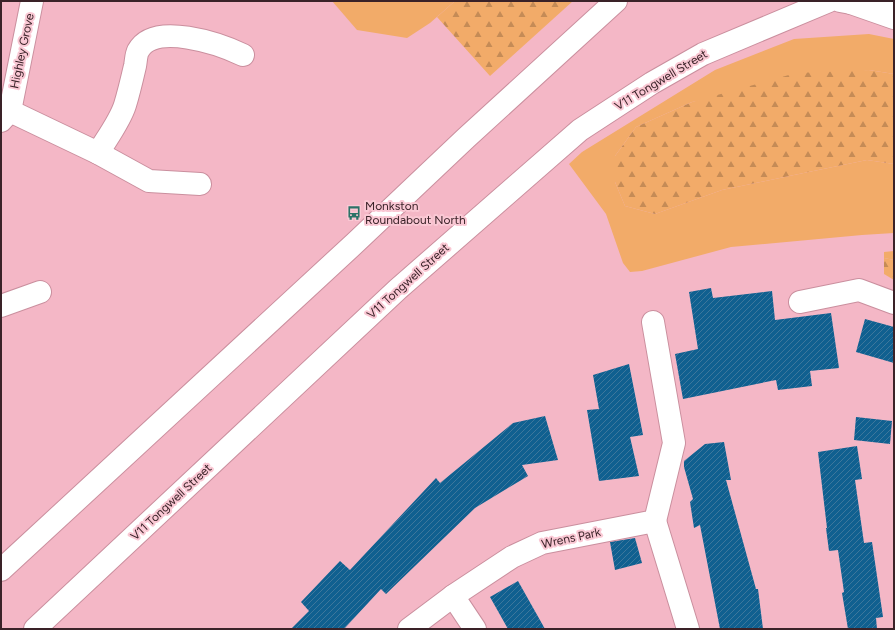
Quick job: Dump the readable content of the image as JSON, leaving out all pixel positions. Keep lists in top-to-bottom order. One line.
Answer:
{"streets":{"main road":["Highley Grove","V11 Tongwell Street","Wrens Park"]},"places":{"bus stop":["Monkston Roundabout North"]}}
